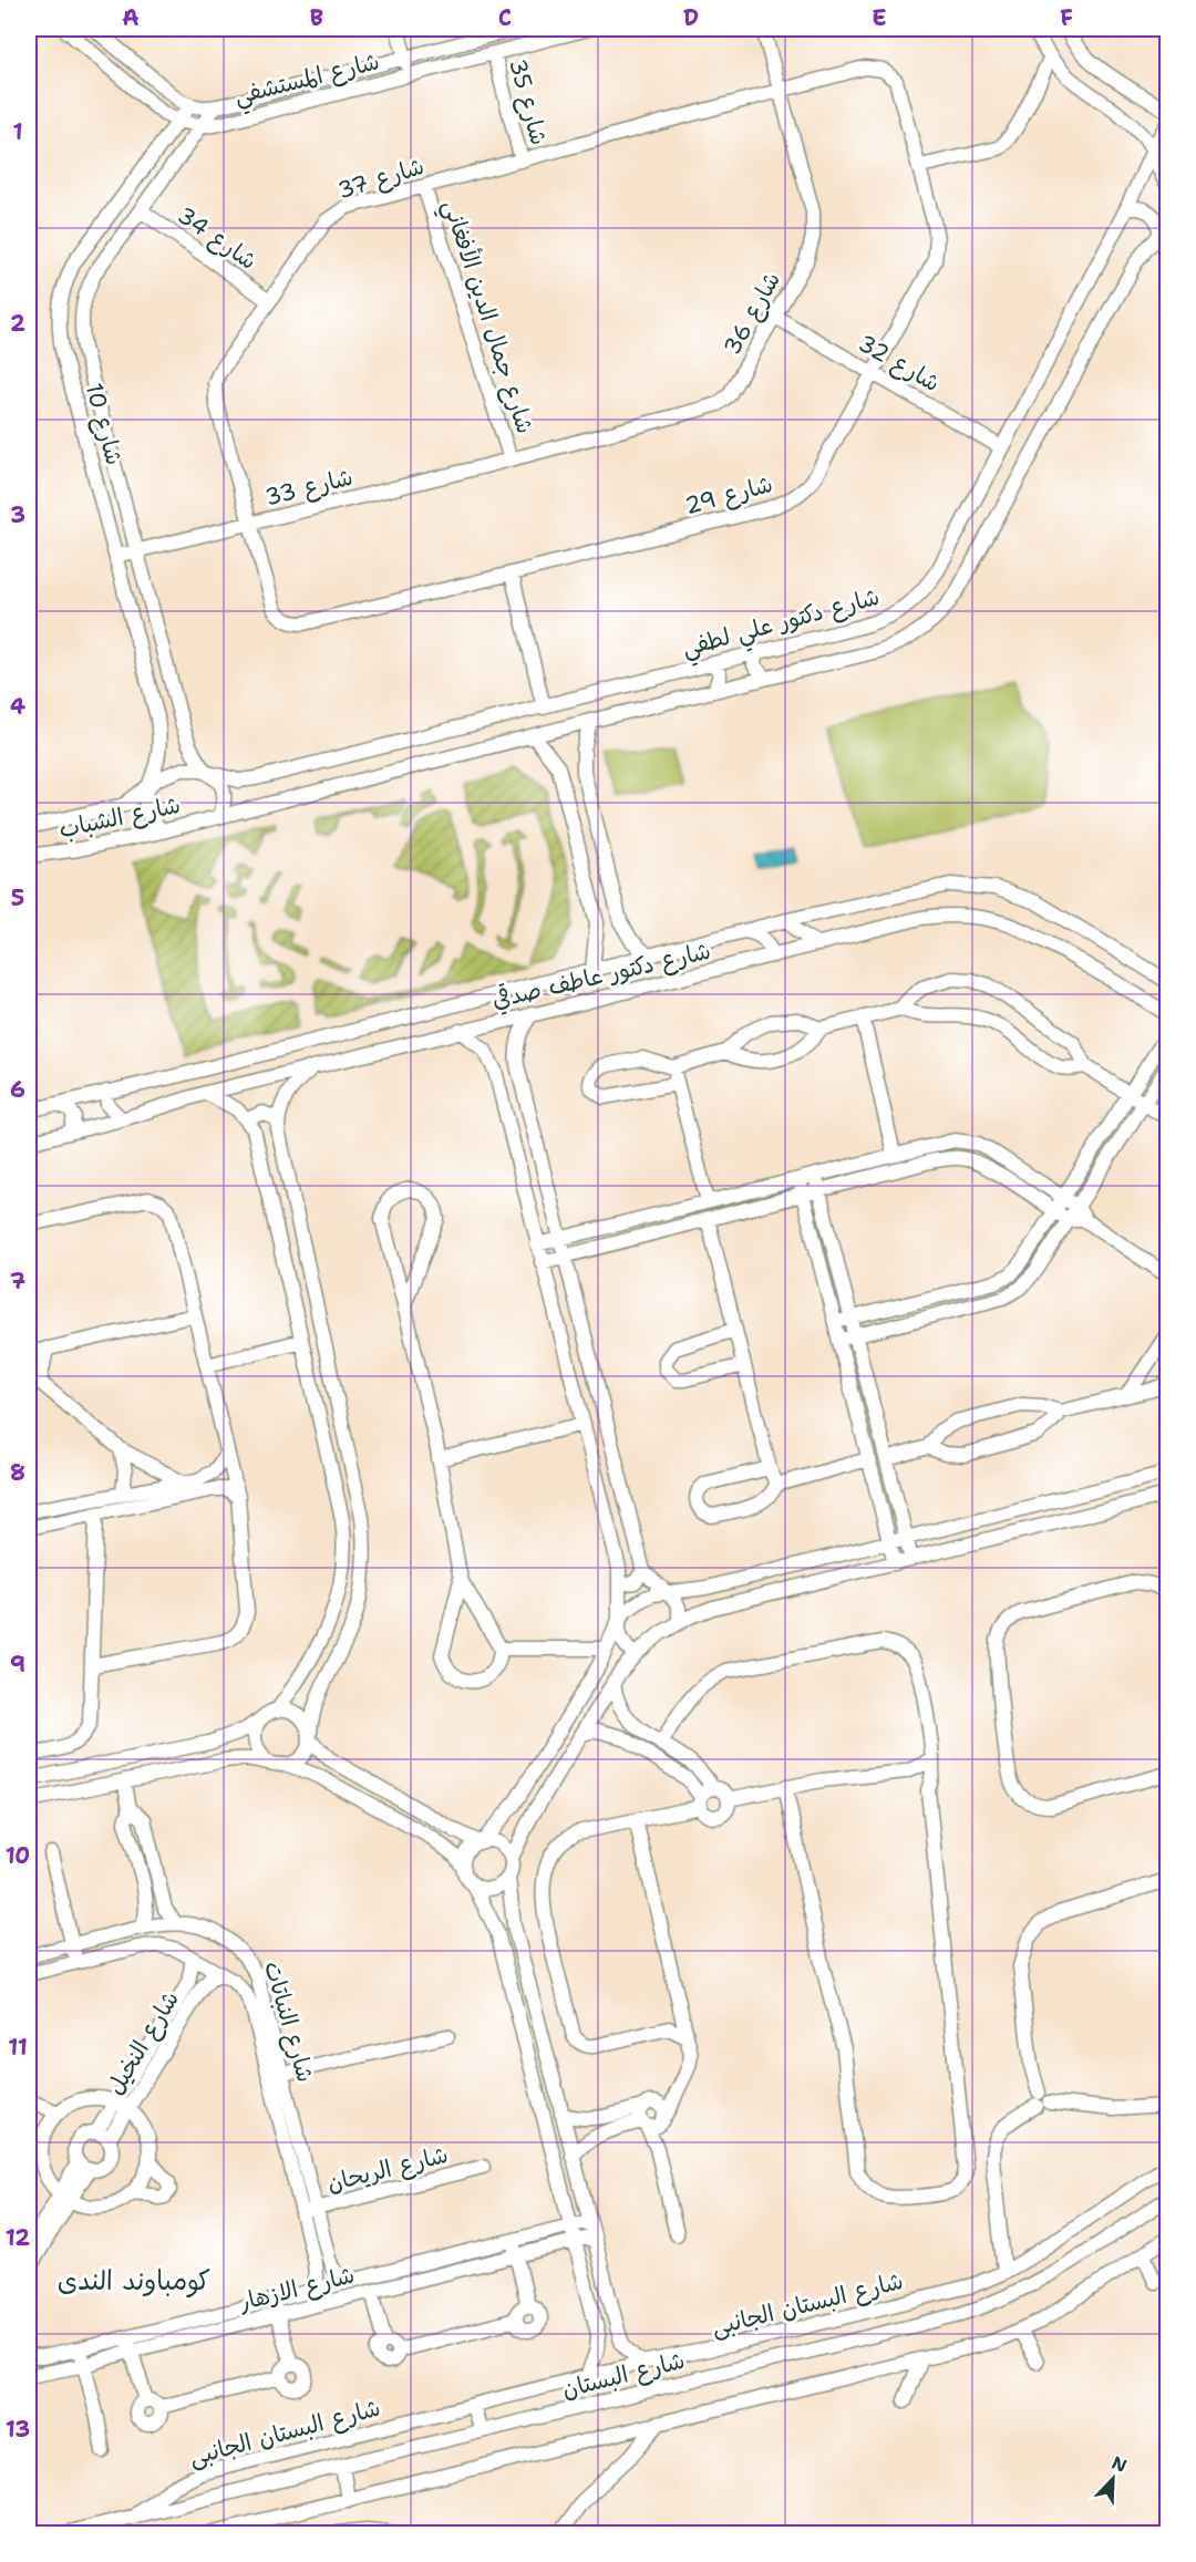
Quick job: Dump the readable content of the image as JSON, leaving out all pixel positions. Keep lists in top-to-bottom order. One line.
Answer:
{"streets":{"street":["شارع المستشفي","شارع 35","شارع 37","شارع 34","شارع 36","شارع جمال الدين الأفغاني","شارع 32","شارع 10","شارع 33","شارع 29","شارع دكتور علي لطفي","شارع الشباب","شارع دكتور عاطف صدقي","شارع النباتات","شارع النخيل","شارع الريحان","شارع الازهار","شارع البستان الجانبى","شارع البستان"]},"crossings":[["شارع المستشفي","شارع 35"],["شارع المستشفي","شارع 10"],["شارع 35","شارع 37"],["شارع 37","شارع 34"],["شارع 37","شارع 36"],["شارع 37","شارع جمال الدين الأفغاني"],["شارع 37","شارع 33"],["شارع 37","شارع 29"],["شارع 34","شارع 10"],["شارع 36","شارع جمال الدين الأفغاني"],["شارع 36","شارع 32"],["شارع 36","شارع 33"],["شارع 36","شارع 29"],["شارع جمال الدين الأفغاني","شارع 33"],["شارع 32","شارع 29"],["شارع 32","شارع دكتور علي لطفي"],["شارع 10","شارع 33"],["شارع 10","شارع دكتور علي لطفي"],["شارع 10","شارع الشباب"],["شارع 33","شارع 29"],["شارع دكتور علي لطفي","شارع الشباب"],["شارع النباتات","شارع النخيل"],["شارع النباتات","شارع الريحان"],["شارع النباتات","شارع الازهار"],["شارع البستان الجانبى","شارع البستان"]],"districts":["كومباوند الندى"],"north":"top right","grid":{"columns":["A","B","C","D","E","F"],"rows":["1","2","3","4","5","6","7","8","9","10","11","12","13"]}}
